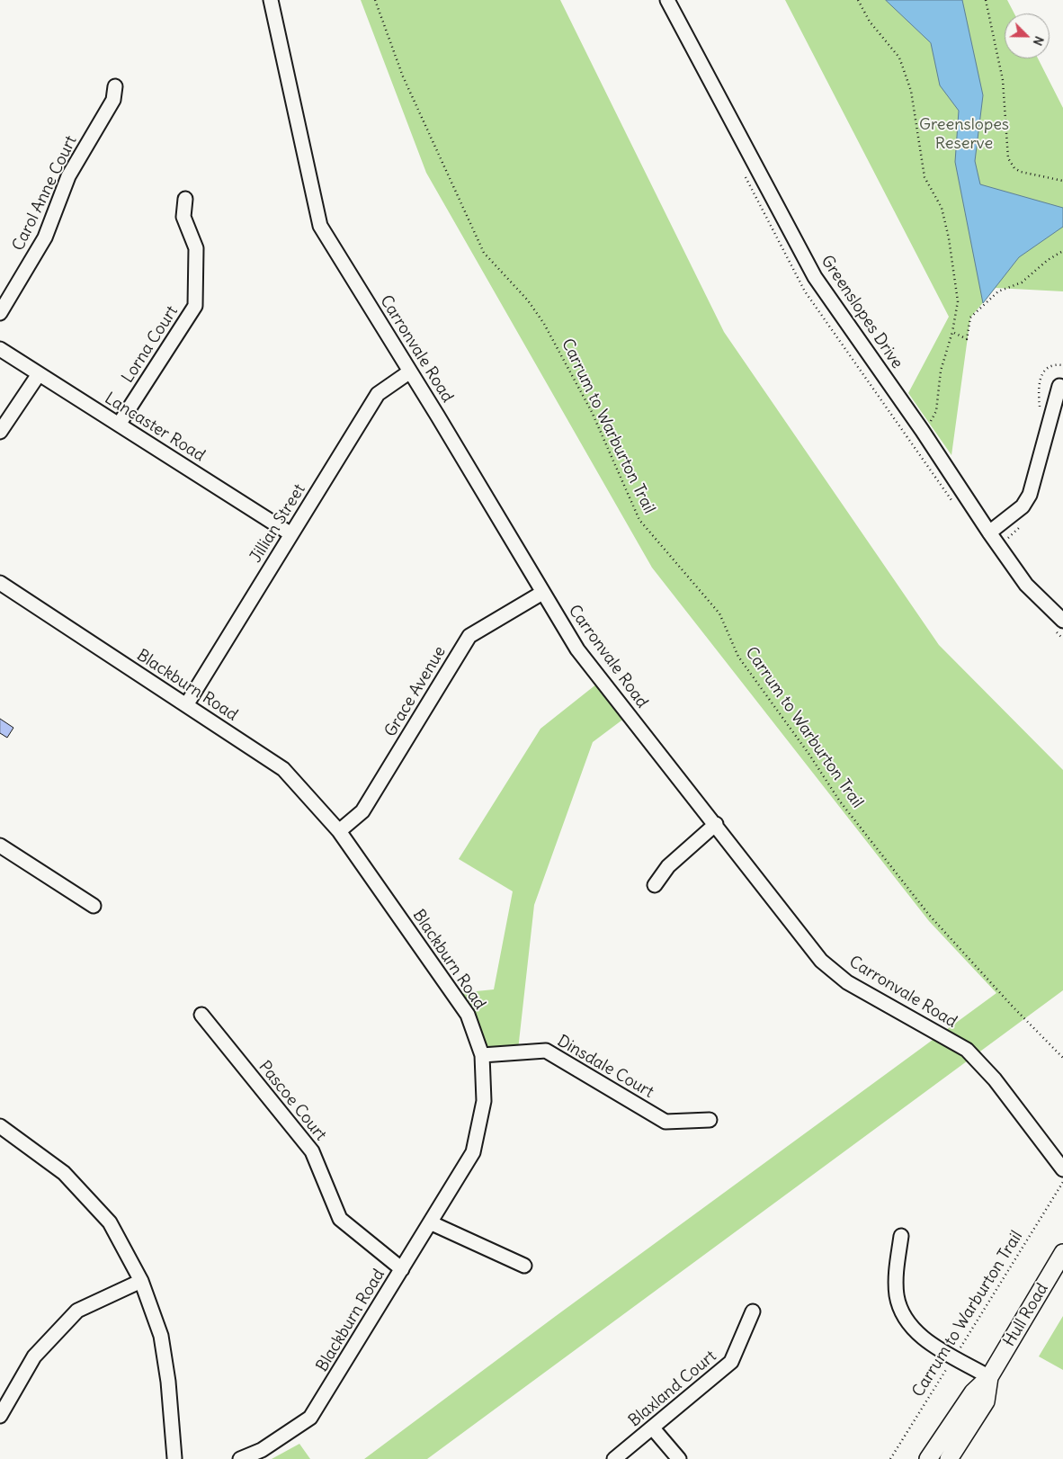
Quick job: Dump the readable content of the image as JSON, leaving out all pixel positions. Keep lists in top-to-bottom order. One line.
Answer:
{"streets":{"main road":["Hull Road"],"street":["Carol Anne Court","Greenslopes Drive","Lorna Court","Carronvale Road","Lancaster Road","Jillian Street","Blackburn Road","Grace Avenue","Dinsdale Court","Pascoe Court","Blaxland Court"],"path":["Carrum to Warburton Trail"]},"crossings":[["Lorna Court","Lancaster Road"],["Carronvale Road","Jillian Street"],["Carronvale Road","Grace Avenue"],["Lancaster Road","Jillian Street"],["Jillian Street","Blackburn Road"],["Blackburn Road","Grace Avenue"],["Blackburn Road","Dinsdale Court"],["Blackburn Road","Pascoe Court"]],"parks":["Greenslopes Reserve"],"north":"bottom right"}
